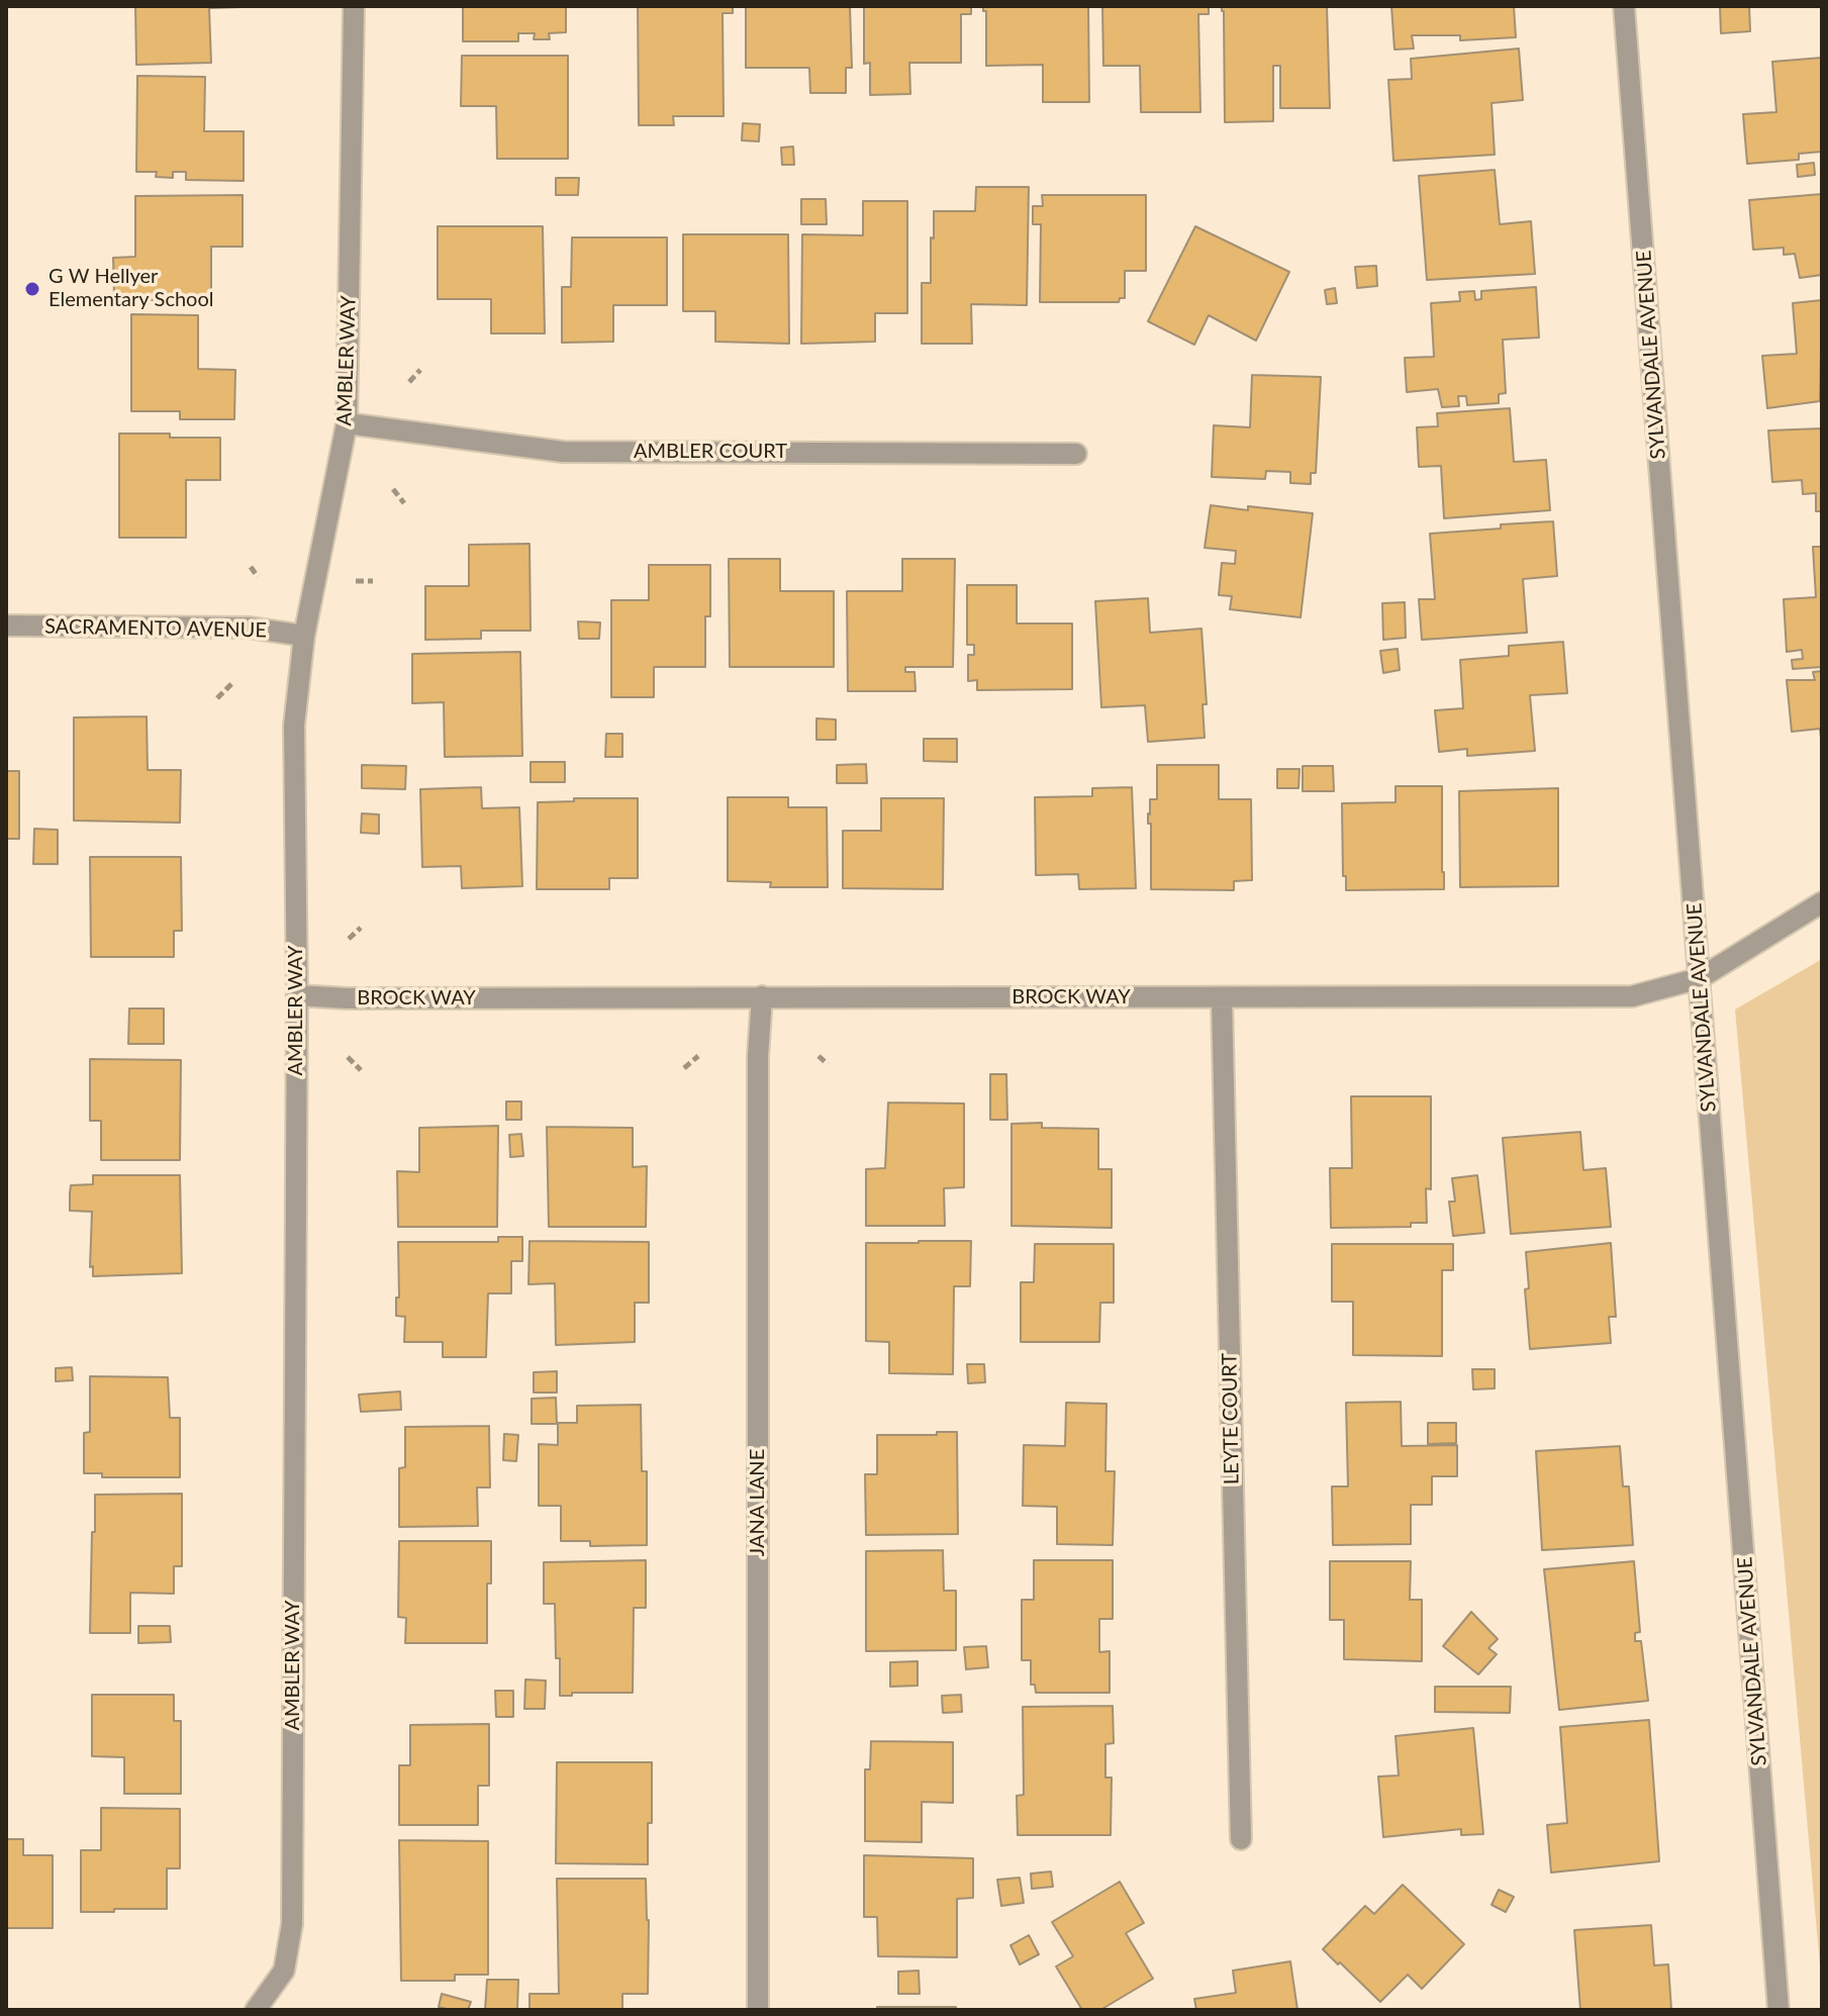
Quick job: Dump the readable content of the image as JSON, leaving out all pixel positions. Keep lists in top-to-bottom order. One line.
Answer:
{"streets":{"street":["SYLVANDALE AVENUE","AMBLER WAY","AMBLER COURT","SACRAMENTO AVENUE","BROCK WAY","LEYTE COURT","JANA LANE"]},"crossings":[["SYLVANDALE AVENUE","BROCK WAY"],["AMBLER WAY","AMBLER COURT"],["AMBLER WAY","SACRAMENTO AVENUE"],["AMBLER WAY","BROCK WAY"],["BROCK WAY","LEYTE COURT"],["BROCK WAY","JANA LANE"]],"places":["G W Hellyer Elementary School"]}
